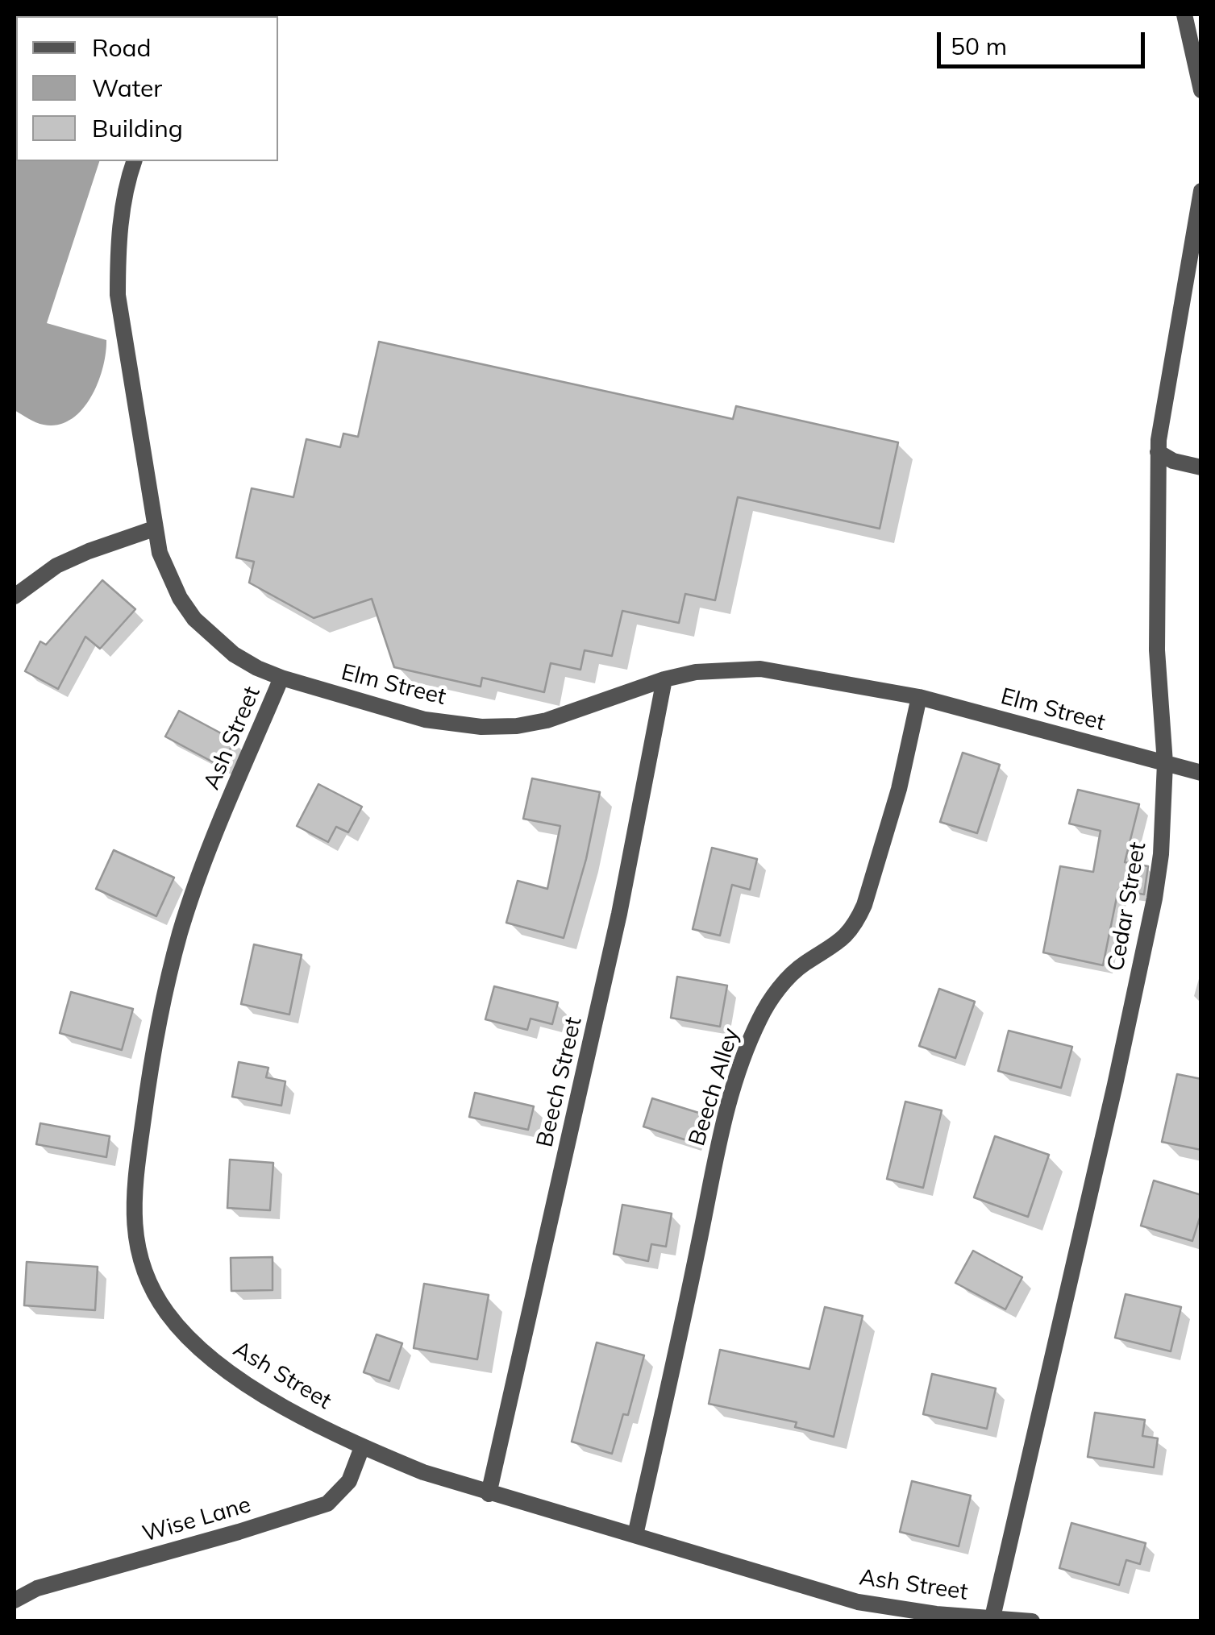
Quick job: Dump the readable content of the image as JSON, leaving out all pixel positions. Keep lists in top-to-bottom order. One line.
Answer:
{"streets":{"street":["Elm Street","Ash Street","Cedar Street","Beech Street","Beech Alley","Wise Lane"]},"crossings":[["Elm Street","Ash Street"],["Elm Street","Cedar Street"],["Elm Street","Beech Street"],["Elm Street","Beech Alley"],["Ash Street","Cedar Street"],["Ash Street","Beech Street"],["Ash Street","Beech Alley"],["Ash Street","Wise Lane"]],"legend":["Road","Water","Building"],"scale_bar":"50 m"}
